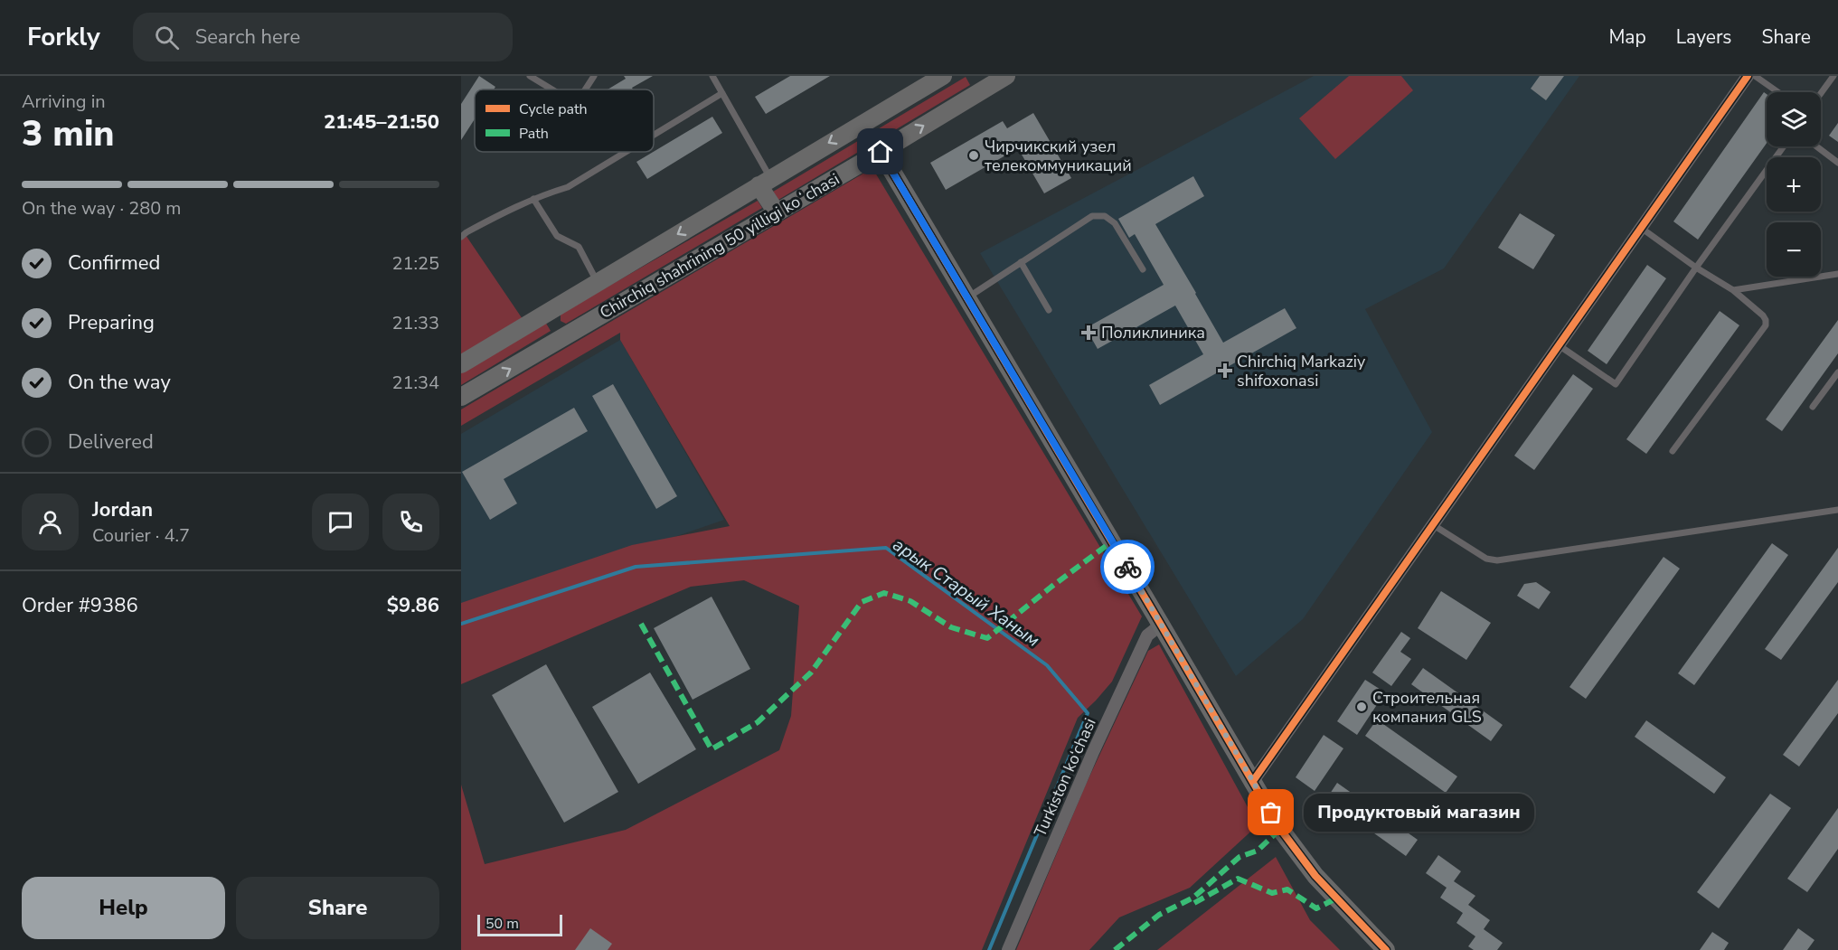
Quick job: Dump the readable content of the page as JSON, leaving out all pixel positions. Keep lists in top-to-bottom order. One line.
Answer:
{"streets":{"main road":["Chirchiq shahrining 50 yilligi koʻchasi"],"street":["Turkiston ko‘chasi"]},"water":["арык Старый Ханым"],"places":{"other":["Чирчикский узел телекоммуникаций","Строительная компания GLS","Продуктовый магазин"],"health":["Поликлиника","Chirchiq Markaziy shifoxonasi"]},"legend":["Cycle path","Path"],"scale_bar":"50 m","page":{"header":"Forkly","search":"Search here","nav":["Map","Layers","Share"],"heading":["3 min","Arriving in","21:45–21:50"],"panel":["Jordan","Courier · 4.7","Order #9386","$9.86"],"map_buttons":["+","−"],"bar":"On the way · 280 m","list":[["Confirmed","21:25"],["Preparing","21:33"],["On the way","21:34"],"Delivered"],"bubble":"Продуктовый магазин","buttons":["Help","Share"],"scale":"50 m"}}
